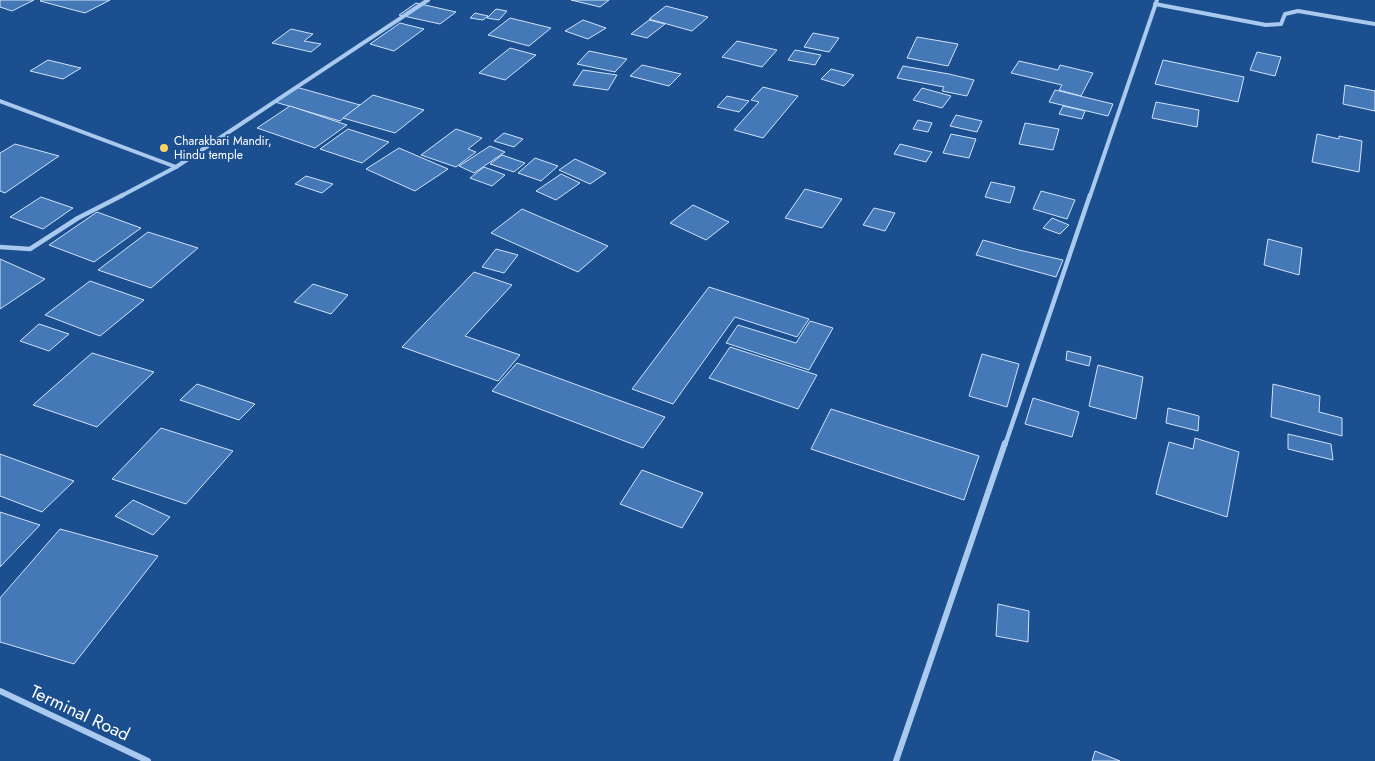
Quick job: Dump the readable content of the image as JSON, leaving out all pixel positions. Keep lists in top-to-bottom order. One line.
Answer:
{"streets":{"street":["Terminal Road"]},"places":["Charakbari Mandir, Hindu temple"]}
